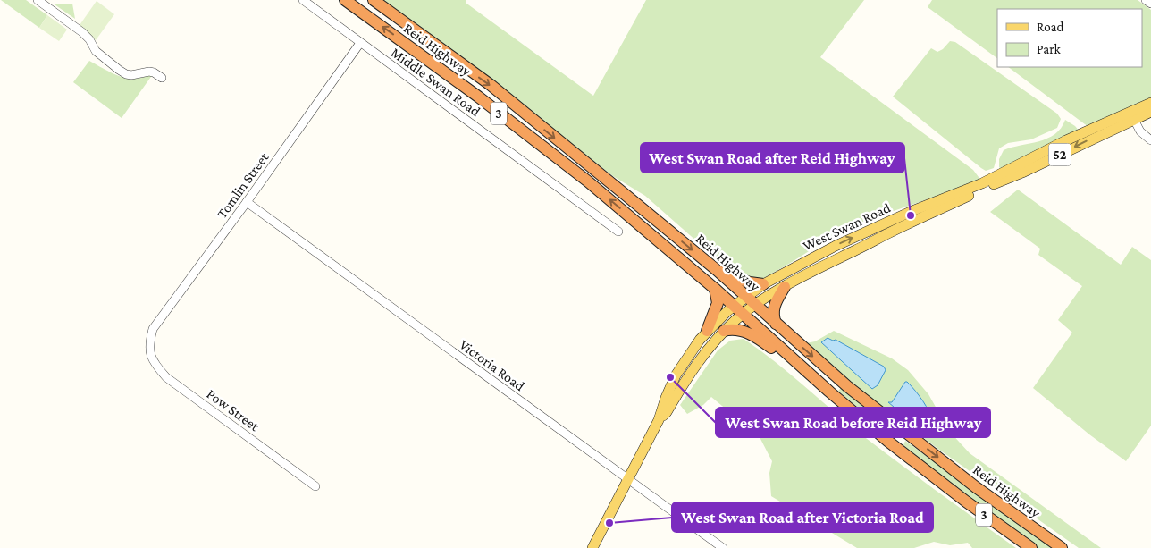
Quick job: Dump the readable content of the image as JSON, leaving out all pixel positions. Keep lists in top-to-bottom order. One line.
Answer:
{"streets":{"highway":["Reid Highway","3"],"main road":["52","West Swan Road"],"street":["Middle Swan Road","Tomlin Street","Victoria Road","Pow Street"]},"crossings":[["Reid Highway","West Swan Road"],["Middle Swan Road","Tomlin Street"],["Tomlin Street","Victoria Road"],["Tomlin Street","Pow Street"],["West Swan Road","Victoria Road"]],"places":["West Swan Road after Reid Highway","West Swan Road before Reid Highway","West Swan Road after Victoria Road"],"legend":["Road","Park"]}
